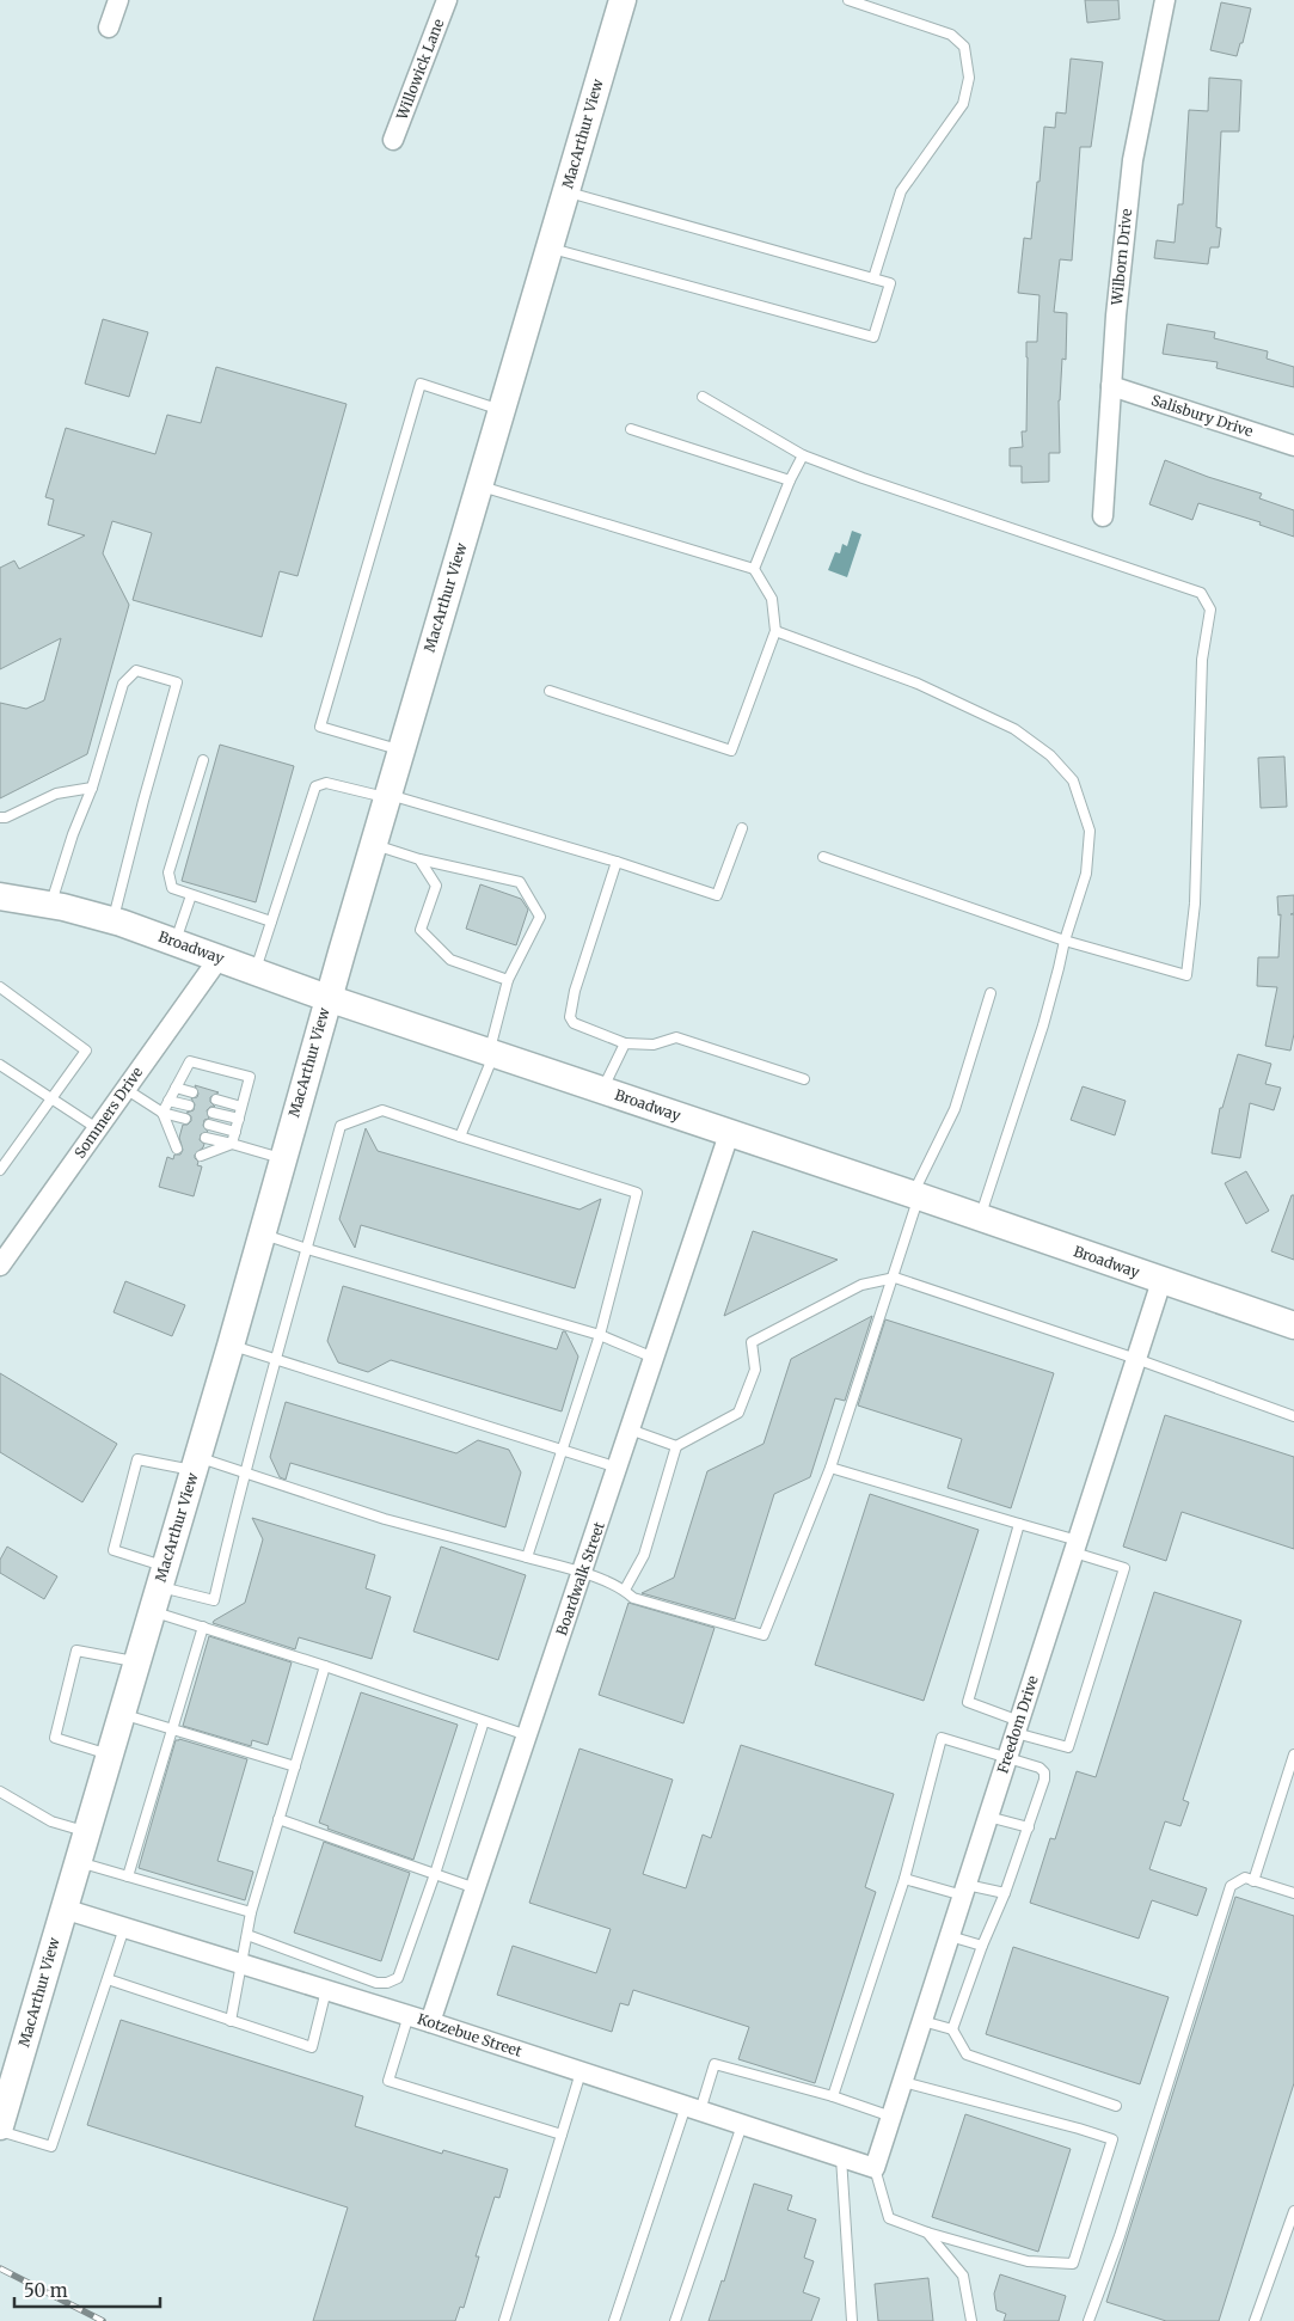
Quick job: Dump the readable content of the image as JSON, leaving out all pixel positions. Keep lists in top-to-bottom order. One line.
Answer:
{"streets":{"street":["Willowick Lane","MacArthur View","Wilborn Drive","Salisbury Drive","Broadway","Sommers Drive","Boardwalk Street","Freedom Drive","Kotzebue Street"]},"crossings":[["MacArthur View","Broadway"],["MacArthur View","Kotzebue Street"],["Wilborn Drive","Salisbury Drive"],["Broadway","Sommers Drive"],["Broadway","Boardwalk Street"],["Broadway","Freedom Drive"],["Boardwalk Street","Kotzebue Street"],["Freedom Drive","Kotzebue Street"]],"scale_bar":"50 m"}
